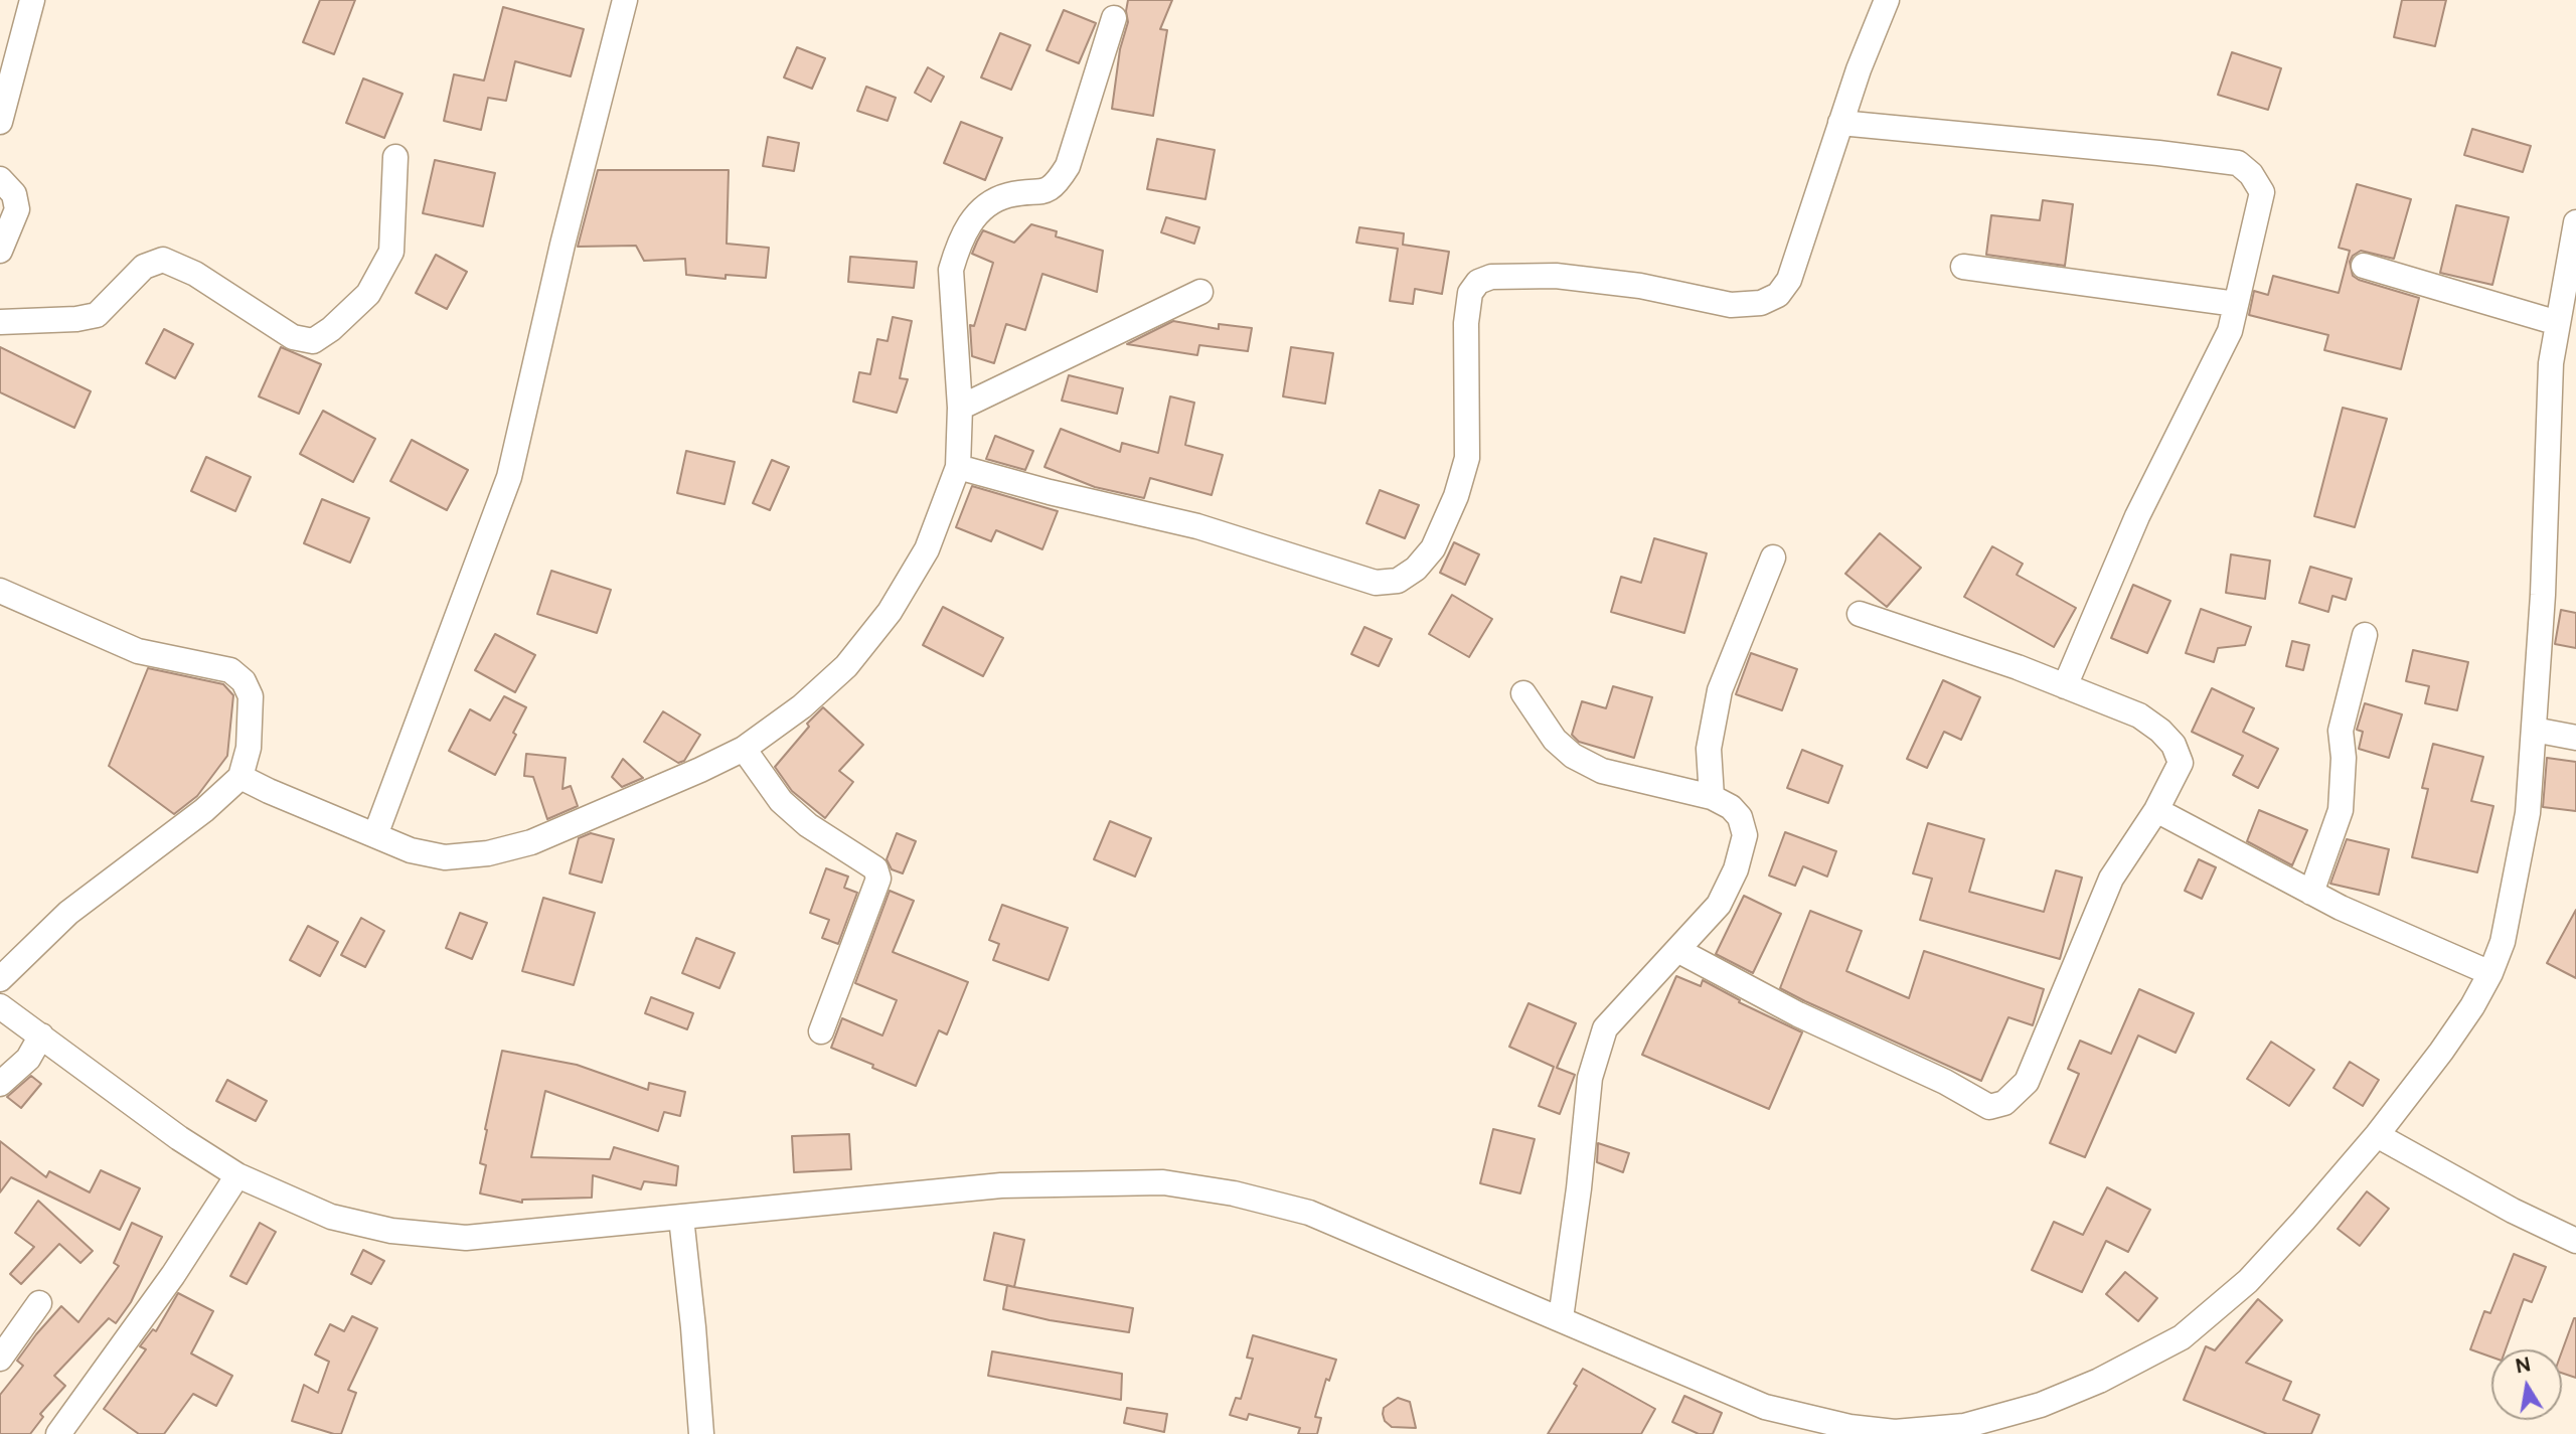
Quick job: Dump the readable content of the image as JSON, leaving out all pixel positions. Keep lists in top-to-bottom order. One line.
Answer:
{"north":"top"}
